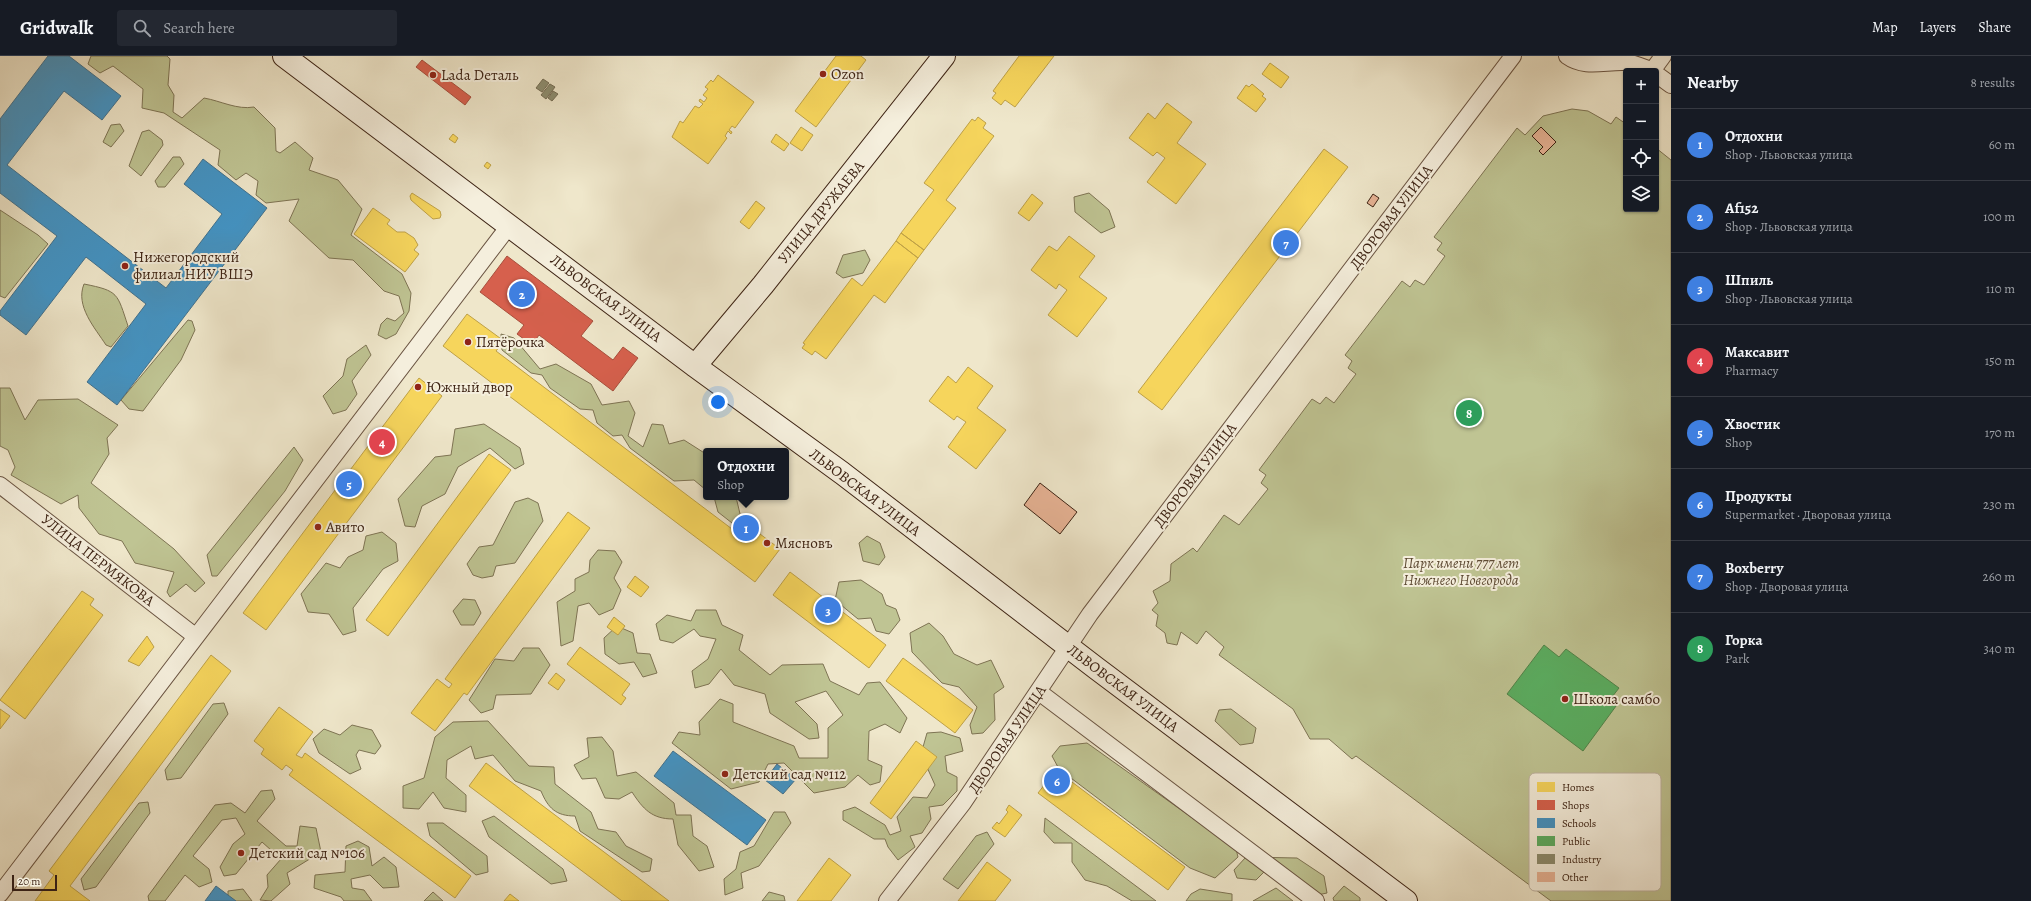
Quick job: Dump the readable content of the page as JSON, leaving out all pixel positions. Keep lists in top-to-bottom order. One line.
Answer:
{"streets":{"main road":["УЛИЦА ДРУЖАЕВА","ЛЬВОВСКАЯ УЛИЦА"],"street":["ДВОРОВАЯ УЛИЦА","УЛИЦА ПЕРМЯКОВА"]},"crossings":[["УЛИЦА ДРУЖАЕВА","ЛЬВОВСКАЯ УЛИЦА"],["ДВОРОВАЯ УЛИЦА","ЛЬВОВСКАЯ УЛИЦА"]],"parks":["Парк имени 777 лет Нижнего Новгорода"],"places":["Ozon","Lada Dеталь","Нижегородский филиал НИУ ВШЭ","Пятёрочка","Южный двор","Авито","Мясновъ","Школа самбо","Детский сад №112","Детский сад №106"],"legend":["Homes","Shops","Schools","Public","Industry","Other"],"scale_bar":"20 m","page":{"header":"Gridwalk","search":"Search here","nav":["Map","Layers","Share"],"heading":["Nearby","8 results"],"map_buttons":["+","−"],"list":[{"mark":"1","name":"Отдохни","note":"Shop · Львовская улица","value":"60 m"},{"mark":"2","name":"Af152","note":"Shop · Львовская улица","value":"100 m"},{"mark":"3","name":"Шпиль","note":"Shop · Львовская улица","value":"110 m"},{"mark":"4","name":"Максавит","note":"Pharmacy","value":"150 m"},{"mark":"5","name":"Хвостик","note":"Shop","value":"170 m"},{"mark":"6","name":"Продукты","note":"Supermarket · Дворовая улица","value":"230 m"},{"mark":"7","name":"Boxberry","note":"Shop · Дворовая улица","value":"260 m"},{"mark":"8","name":"Горка","note":"Park","value":"340 m"}],"pins":["7","2","8","4","5","1","3","6"],"popup":["Отдохни","Shop"],"scale":"20 m"}}
